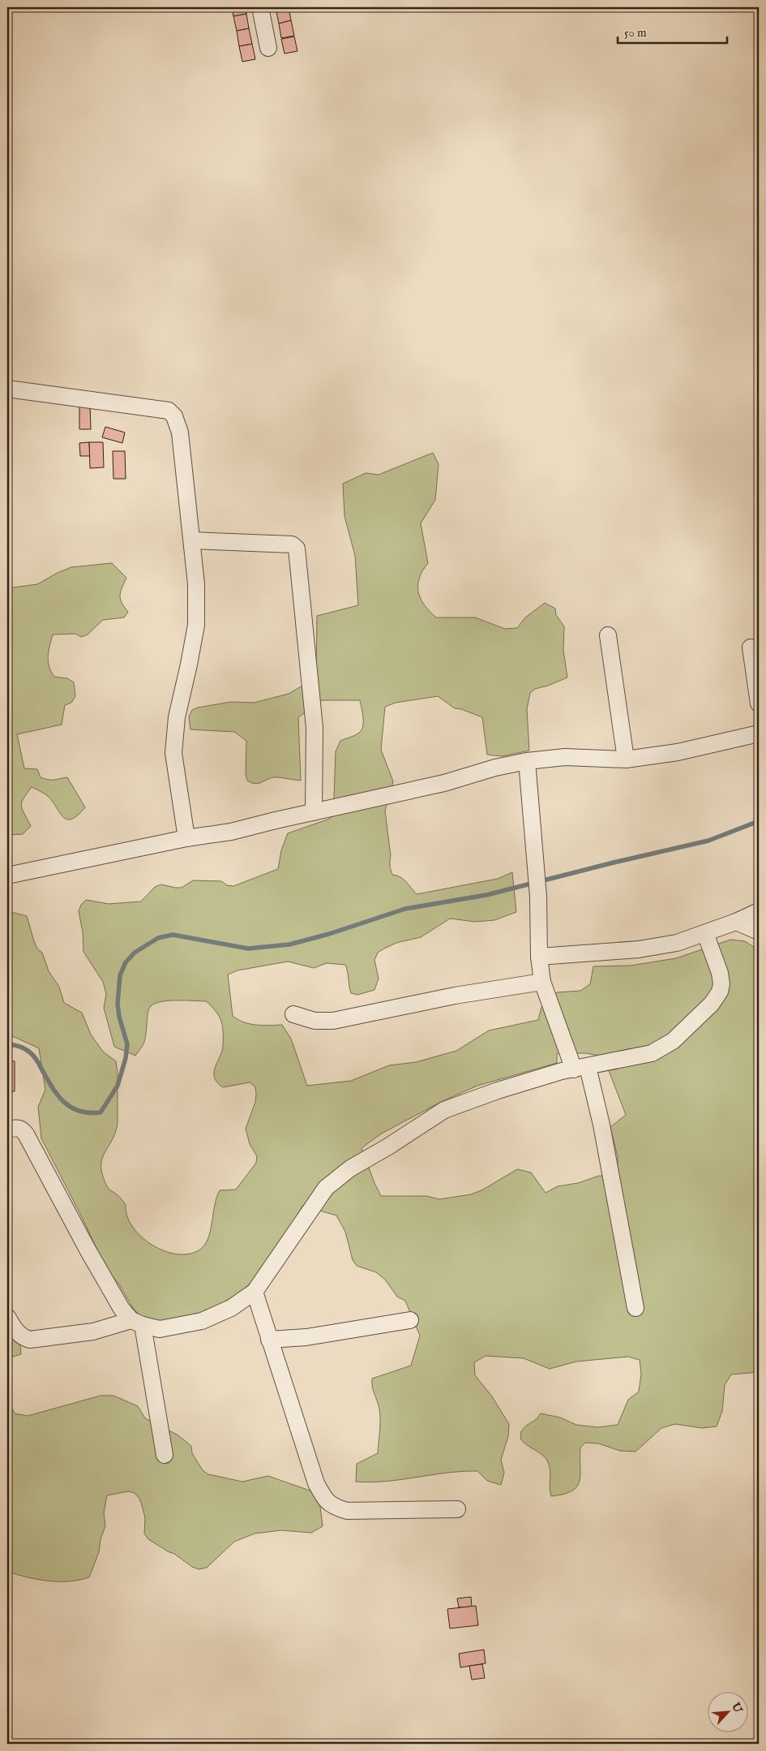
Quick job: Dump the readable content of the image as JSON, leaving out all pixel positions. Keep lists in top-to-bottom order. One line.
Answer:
{"scale_bar":"50 m","north":"top right"}
